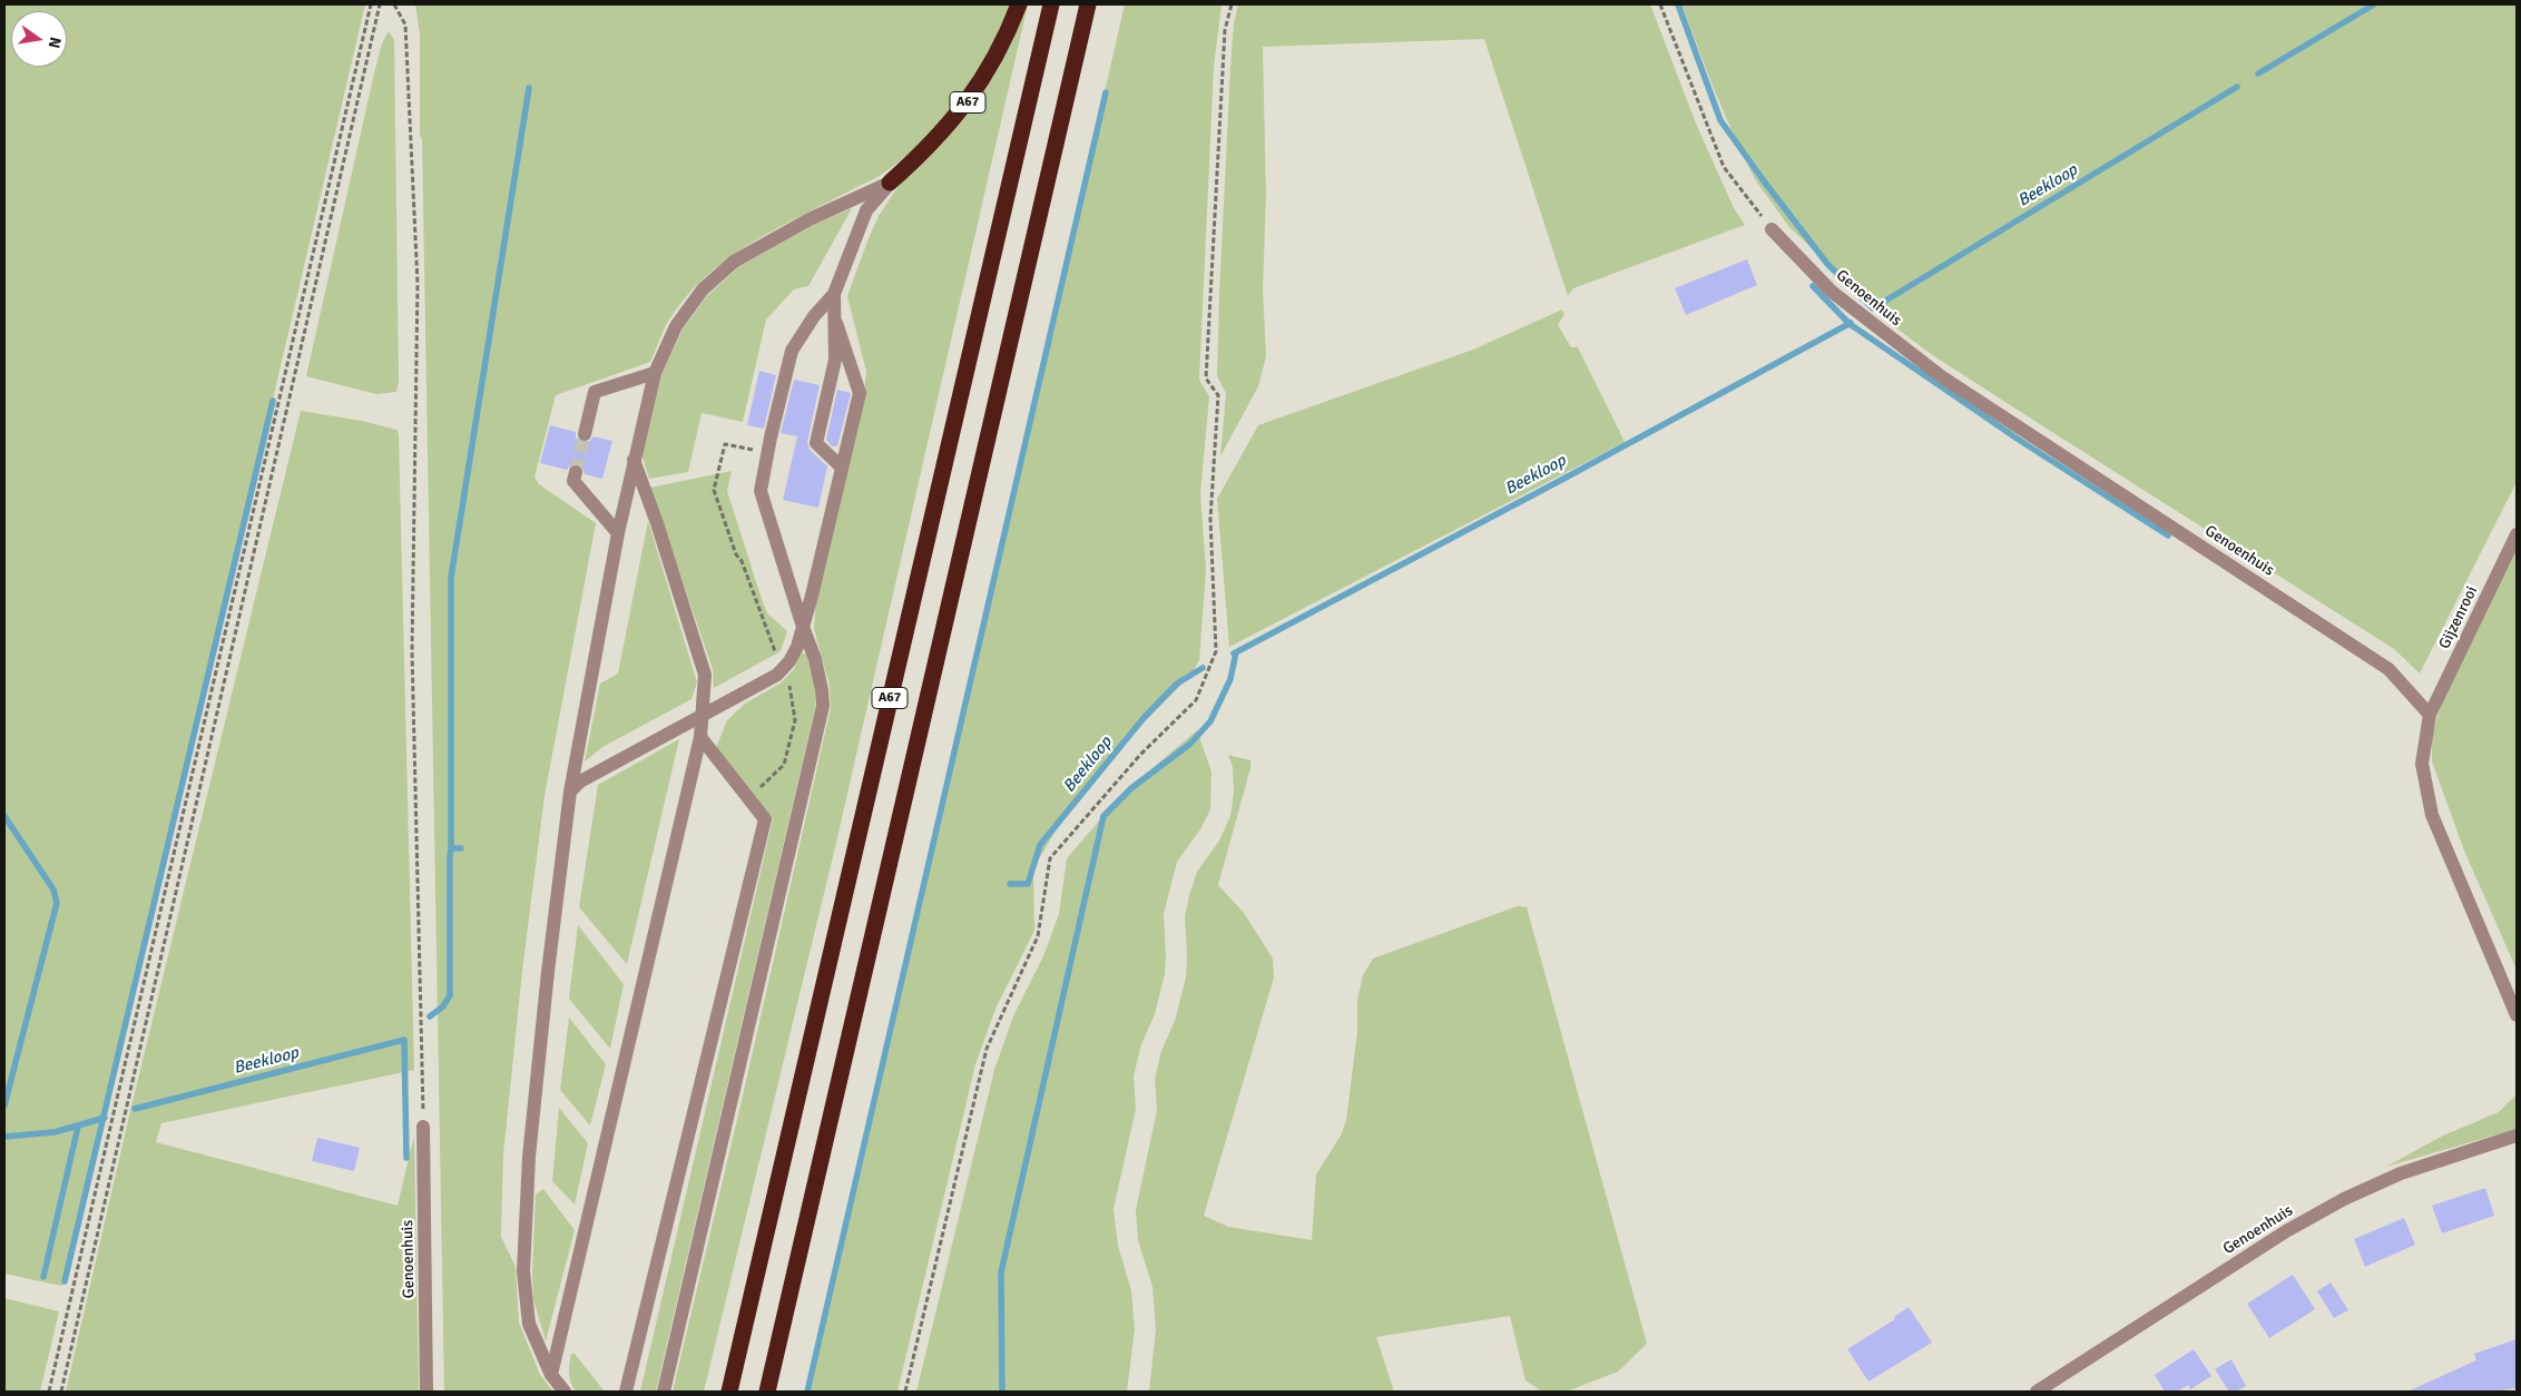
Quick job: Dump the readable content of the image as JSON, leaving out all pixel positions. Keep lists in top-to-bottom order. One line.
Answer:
{"streets":{"highway":["A67"],"street":["Genoenhuis","Gijzenrooi"]},"crossings":[["Genoenhuis","Gijzenrooi"]],"water":["Beekloop"],"north":"right"}
